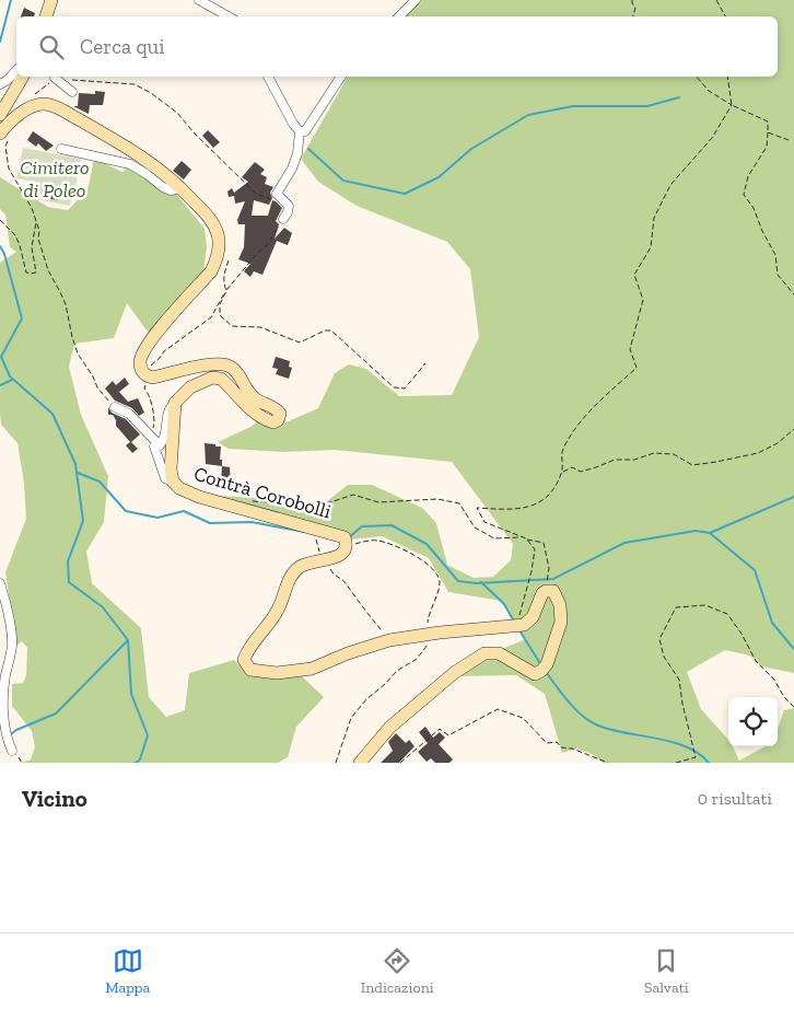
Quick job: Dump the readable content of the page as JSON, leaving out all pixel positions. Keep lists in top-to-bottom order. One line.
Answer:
{"streets":{"street":["Contrà Corobolli"]},"parks":["Cimitero di Poleo"],"page":{"search":"Cerca qui","heading":["Vicino","0 risultati"],"nav":["Mappa","Indicazioni","Salvati"]}}
